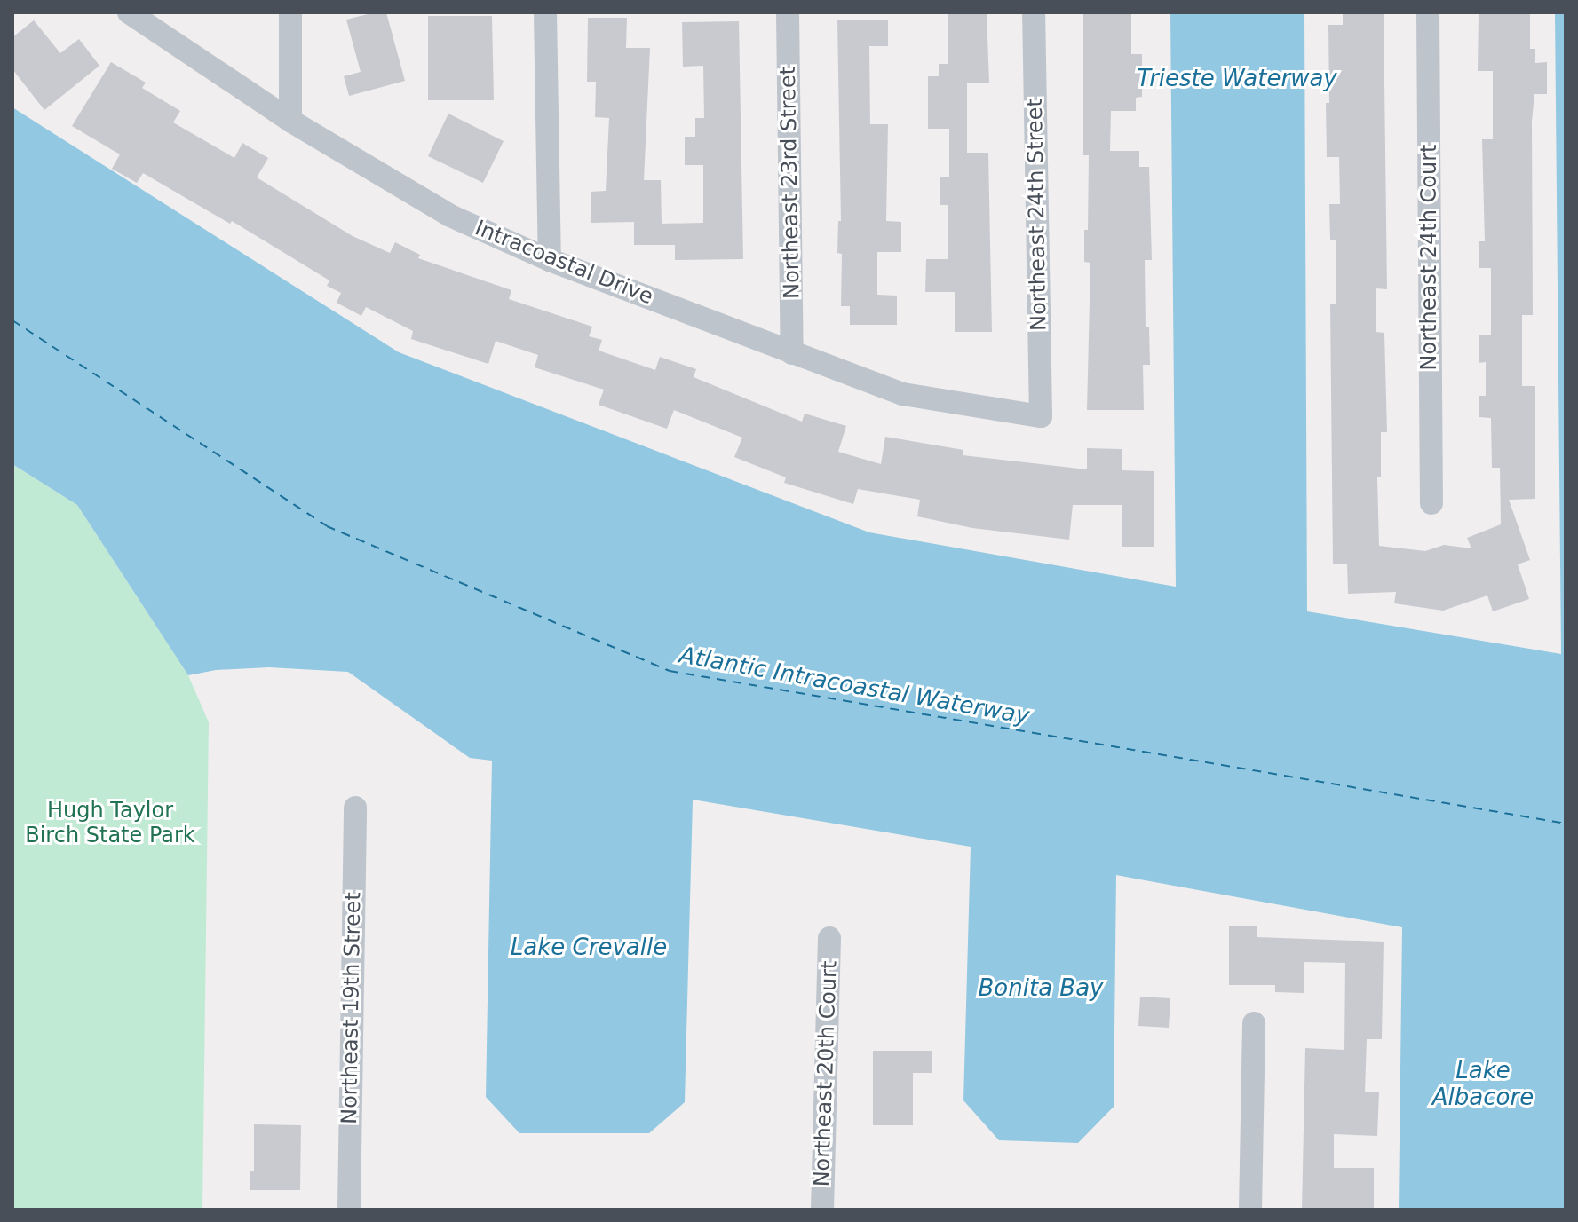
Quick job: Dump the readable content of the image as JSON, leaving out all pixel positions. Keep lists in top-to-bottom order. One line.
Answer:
{"streets":{"street":["Northeast 23rd Street","Northeast 24th Street","Northeast 24th Court","Intracoastal Drive","Northeast 19th Street","Northeast 20th Court"]},"crossings":[["Northeast 23rd Street","Intracoastal Drive"],["Northeast 24th Street","Intracoastal Drive"]],"water":["Trieste Waterway","Atlantic Intracoastal Waterway","Lake Crevalle","Bonita Bay","Lake Albacore"],"parks":["Hugh Taylor Birch State Park"]}
